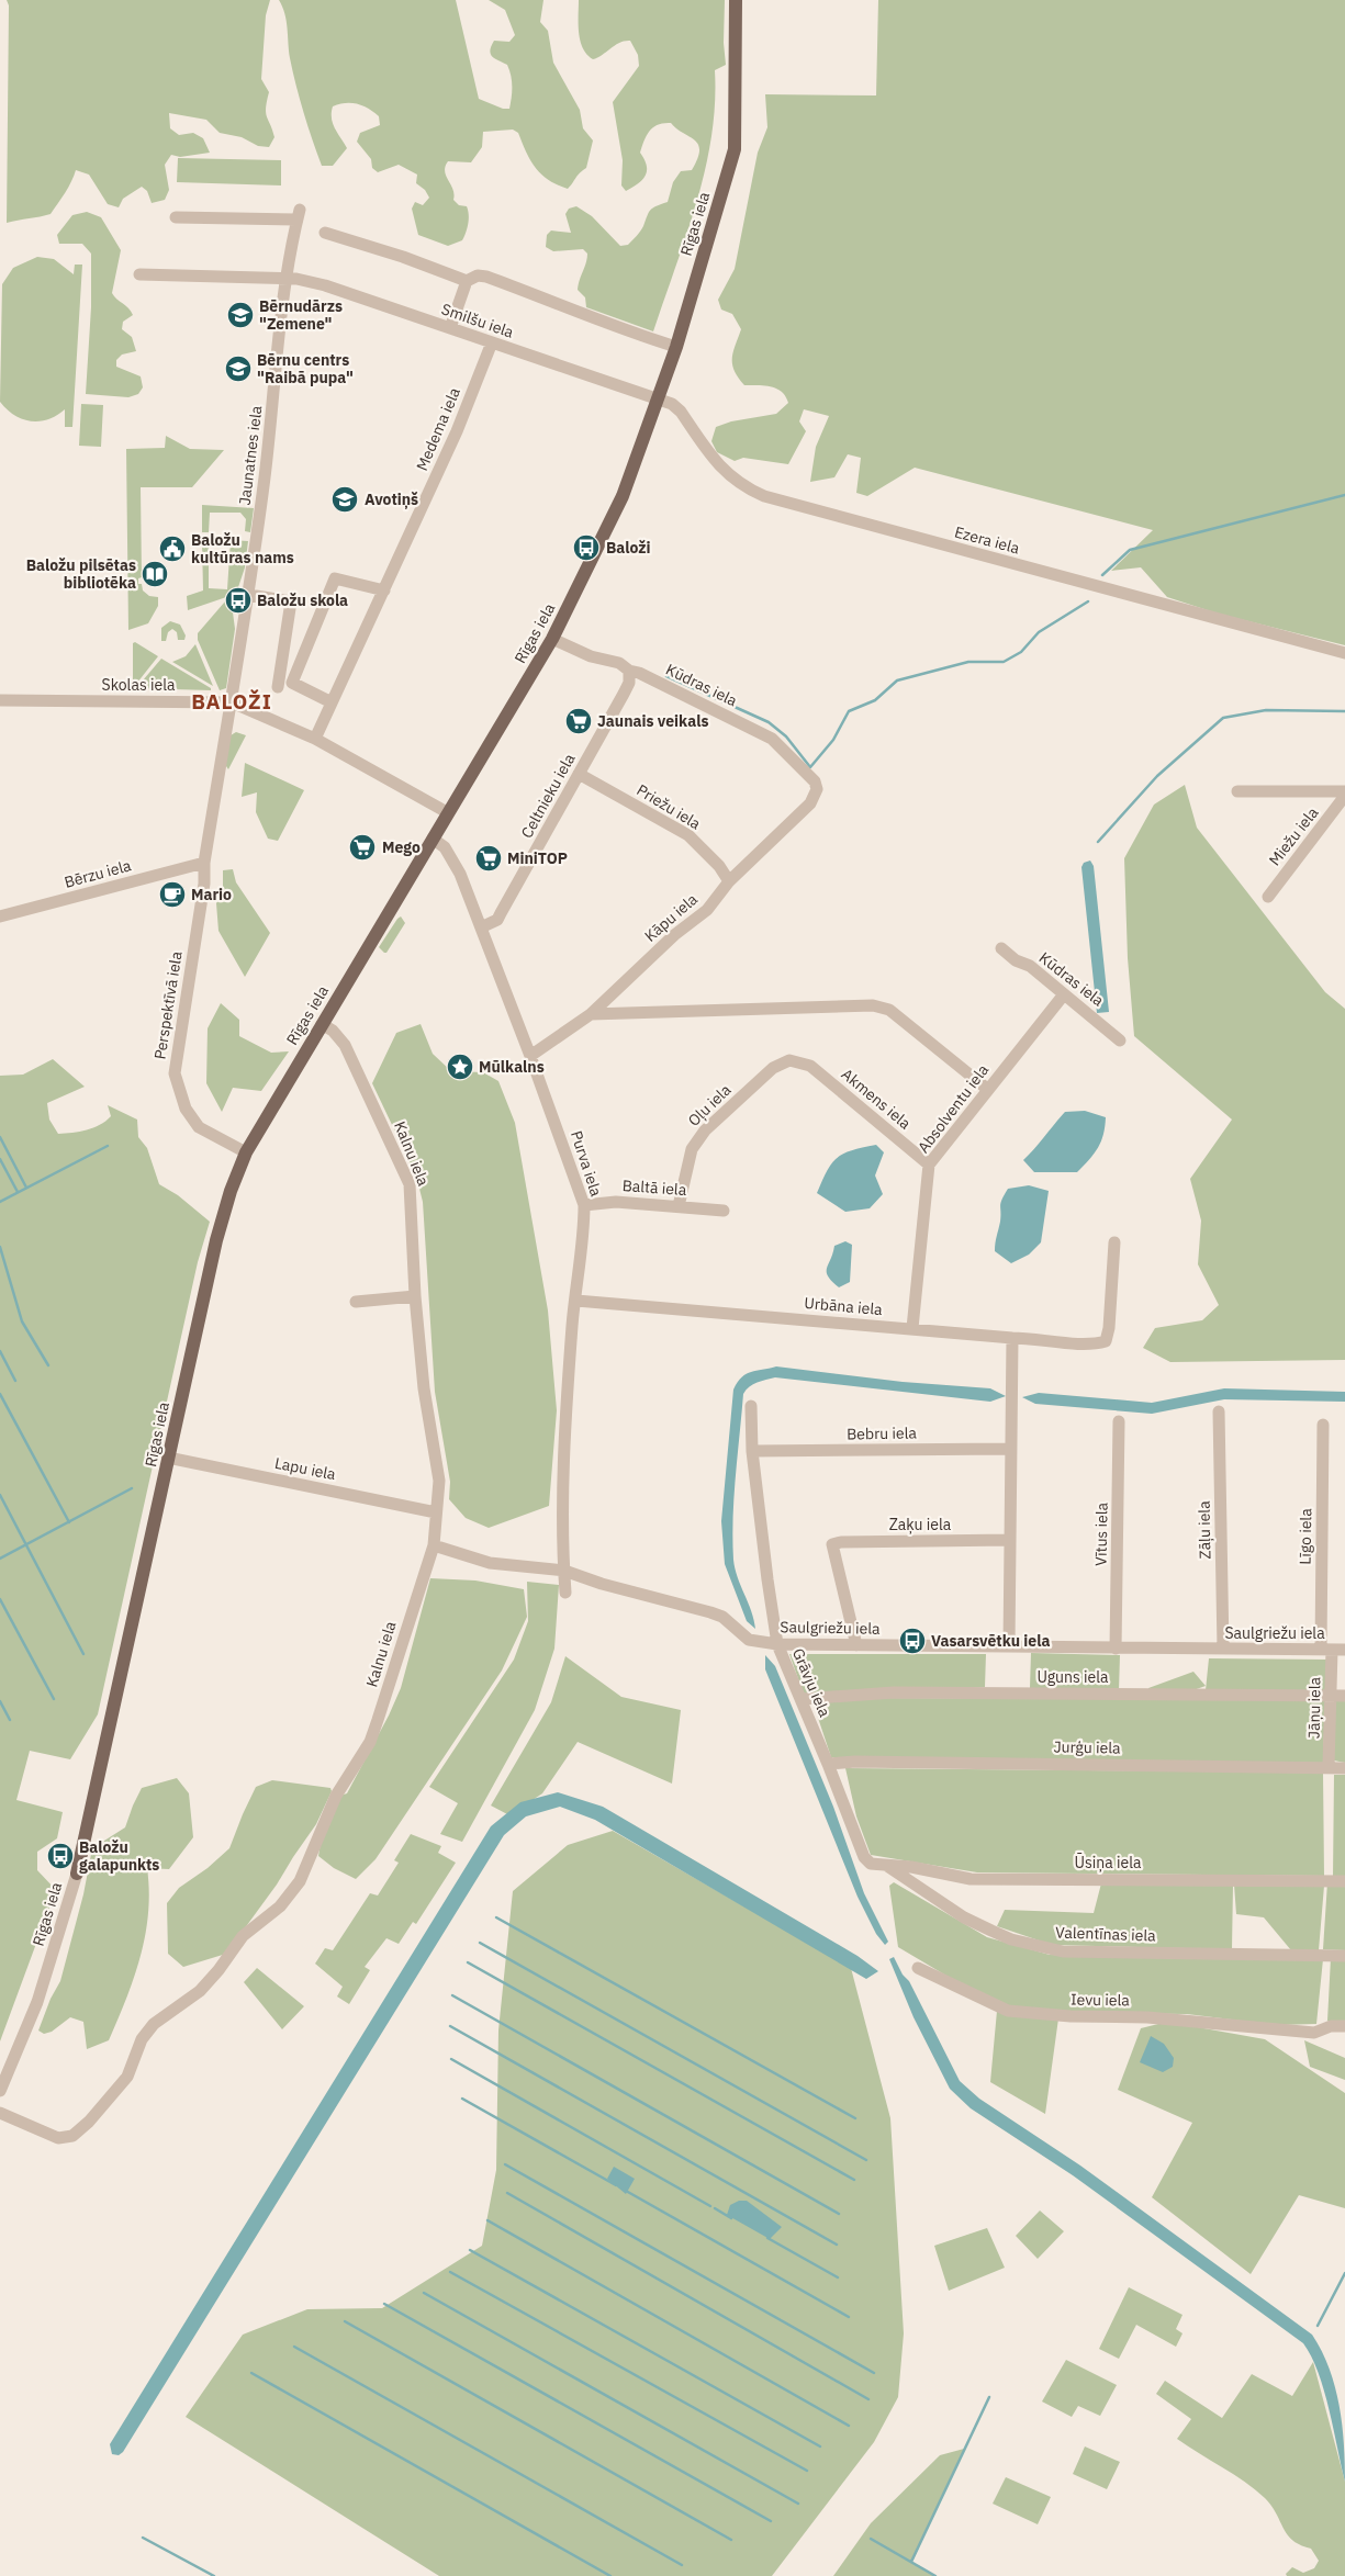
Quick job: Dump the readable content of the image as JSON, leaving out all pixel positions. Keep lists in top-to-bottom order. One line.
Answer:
{"streets":{"main road":["Rīgas iela"],"street":["Smilšu iela","Medema iela","Jaunatnes iela","Ezera iela","Skolas iela","Kūdras iela","Celtnieku iela","Priežu iela","Miežu iela","Bērzu iela","Kāpu iela","Perspektīvā iela","Akmens iela","Oļu iela","Absolventu iela","Kalnu iela","Purva iela","Baltā iela","Urbāna iela","Bebru iela","Lapu iela","Zaķu iela","Zāļu iela","Vītus iela","Līgo iela","Saulgriežu iela","Uguns iela","Grāvju iela","Jāņu iela","Jurģu iela","Ūsiņa iela","Valentīnas iela","Ievu iela"]},"crossings":[["Rīgas iela","Smilšu iela"],["Rīgas iela","Ezera iela"],["Rīgas iela","Skolas iela"],["Rīgas iela","Kūdras iela"],["Rīgas iela","Perspektīvā iela"],["Rīgas iela","Kalnu iela"],["Rīgas iela","Purva iela"],["Rīgas iela","Lapu iela"],["Smilšu iela","Medema iela"],["Smilšu iela","Jaunatnes iela"],["Smilšu iela","Ezera iela"],["Medema iela","Skolas iela"],["Jaunatnes iela","Skolas iela"],["Jaunatnes iela","Bērzu iela"],["Jaunatnes iela","Perspektīvā iela"],["Kūdras iela","Celtnieku iela"],["Kūdras iela","Kāpu iela"],["Kūdras iela","Absolventu iela"],["Celtnieku iela","Priežu iela"],["Celtnieku iela","Purva iela"],["Priežu iela","Kāpu iela"],["Bērzu iela","Perspektīvā iela"],["Kāpu iela","Purva iela"],["Akmens iela","Oļu iela"],["Akmens iela","Absolventu iela"],["Oļu iela","Baltā iela"],["Absolventu iela","Urbāna iela"],["Kalnu iela","Lapu iela"],["Kalnu iela","Saulgriežu iela"],["Purva iela","Baltā iela"],["Purva iela","Urbāna iela"],["Purva iela","Saulgriežu iela"],["Bebru iela","Grāvju iela"],["Zaķu iela","Saulgriežu iela"],["Zāļu iela","Saulgriežu iela"],["Vītus iela","Saulgriežu iela"],["Līgo iela","Saulgriežu iela"],["Līgo iela","Jāņu iela"],["Saulgriežu iela","Grāvju iela"],["Saulgriežu iela","Jāņu iela"],["Uguns iela","Grāvju iela"],["Uguns iela","Jāņu iela"],["Grāvju iela","Jurģu iela"],["Grāvju iela","Ūsiņa iela"],["Jāņu iela","Jurģu iela"],["Ūsiņa iela","Valentīnas iela"]],"districts":["BALOŽI"],"places":{"school or university":["Bērnudārzs \"Zemene\"","Bērnu centrs \"Raibā pupa\"","Avotiņš"],"bus stop":["Baloži","Baložu skola","Vasarsvētku iela","Baložu galapunkts"],"public building":["Baložu kultūras nams"],"library":["Baložu pilsētas bibliotēka"],"supermarket":["Jaunais veikals","Mego","MiniTOP"],"cafe":["Mario"],"place":["Mūlkalns"]}}
